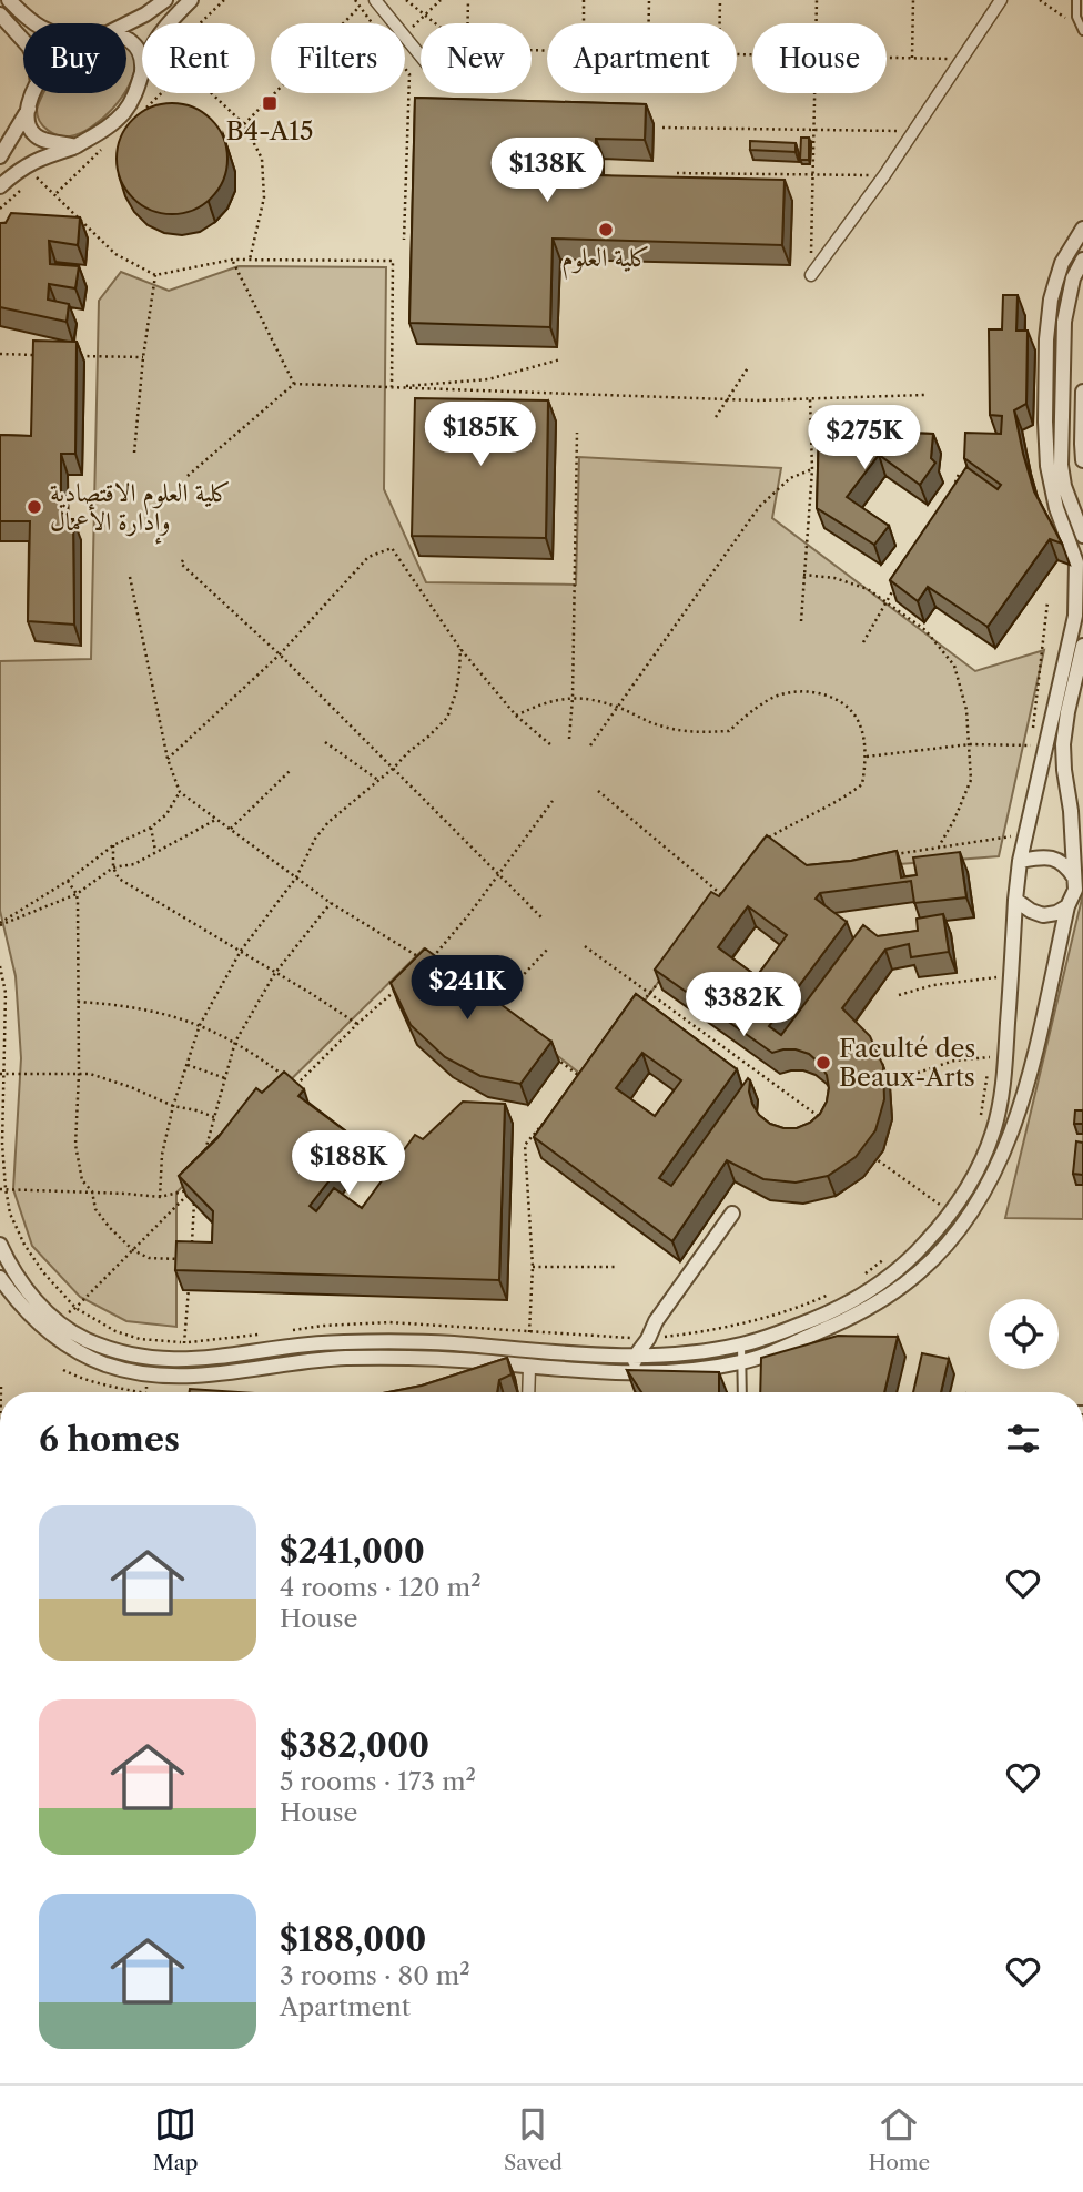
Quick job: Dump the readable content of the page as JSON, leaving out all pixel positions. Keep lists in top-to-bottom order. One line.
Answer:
{"places":{"transit":["B4-A15"],"other":["كلية العلوم","كلية العلوم الاقتصادية وإدارة الأعمال","Faculté des Beaux-Arts"]},"page":{"chip":["Buy","Rent","Filters","New","Apartment","House"],"price":["$138K","$185K","$275K","$241K","$382K","$188K"],"heading":"6 homes","list":[{"name":"$241,000","note":"4 rooms · 120 m² · House"},{"name":"$382,000","note":"5 rooms · 173 m² · House"},{"name":"$188,000","note":"3 rooms · 80 m² · Apartment"}],"tabs":["Map","Saved","Home"]}}
